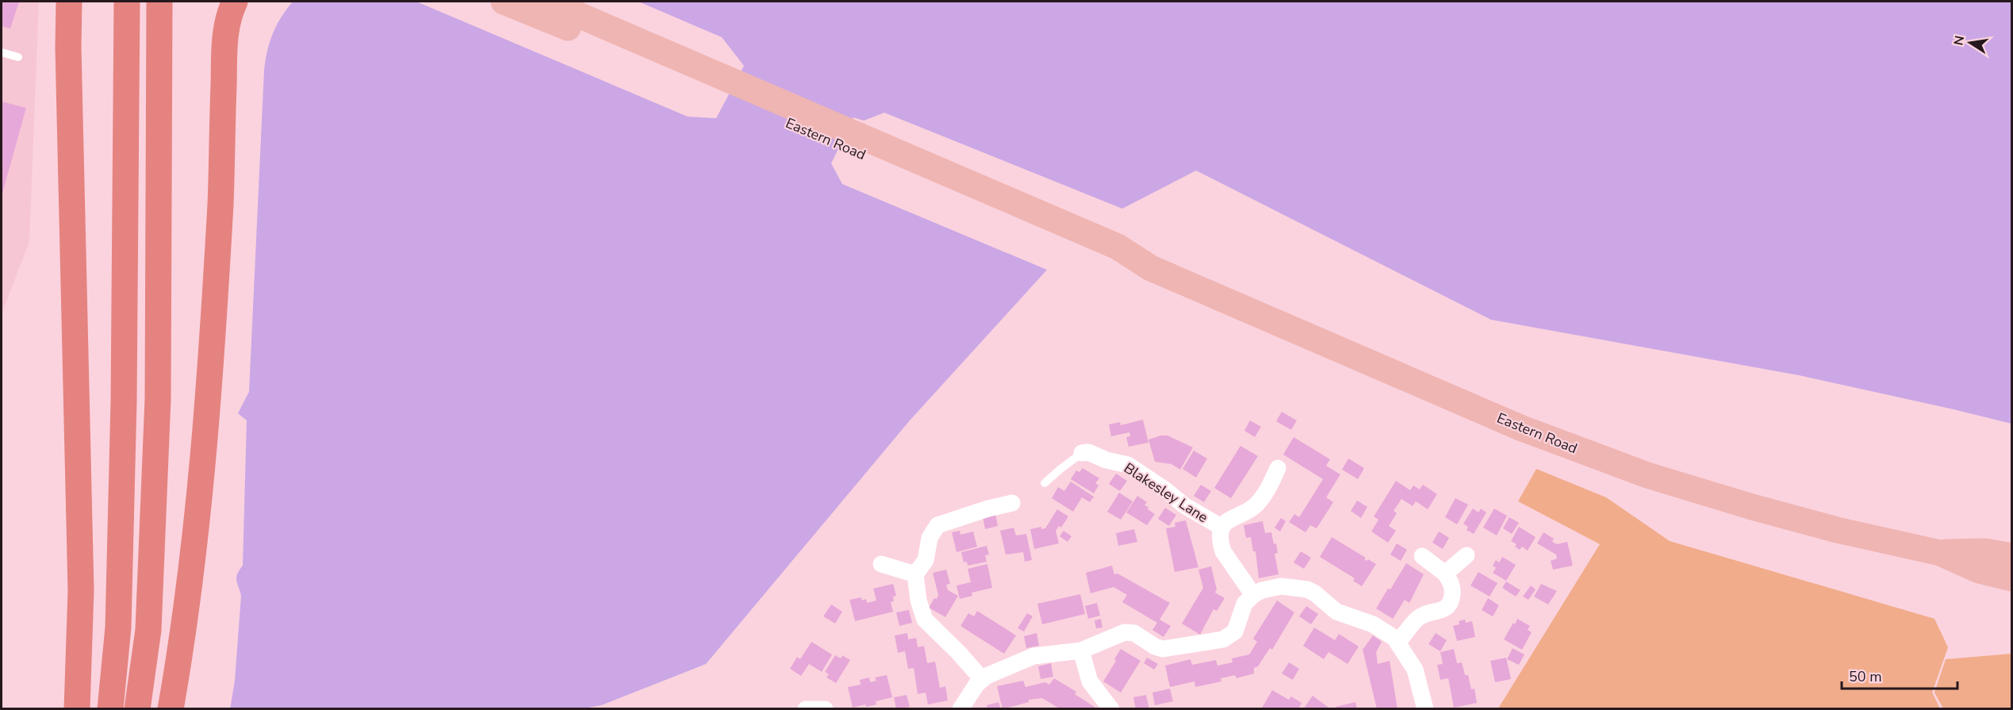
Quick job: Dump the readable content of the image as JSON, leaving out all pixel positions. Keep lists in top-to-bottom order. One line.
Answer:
{"streets":{"main road":["Eastern Road"],"street":["Blakesley Lane"]},"scale_bar":"50 m","north":"left"}
